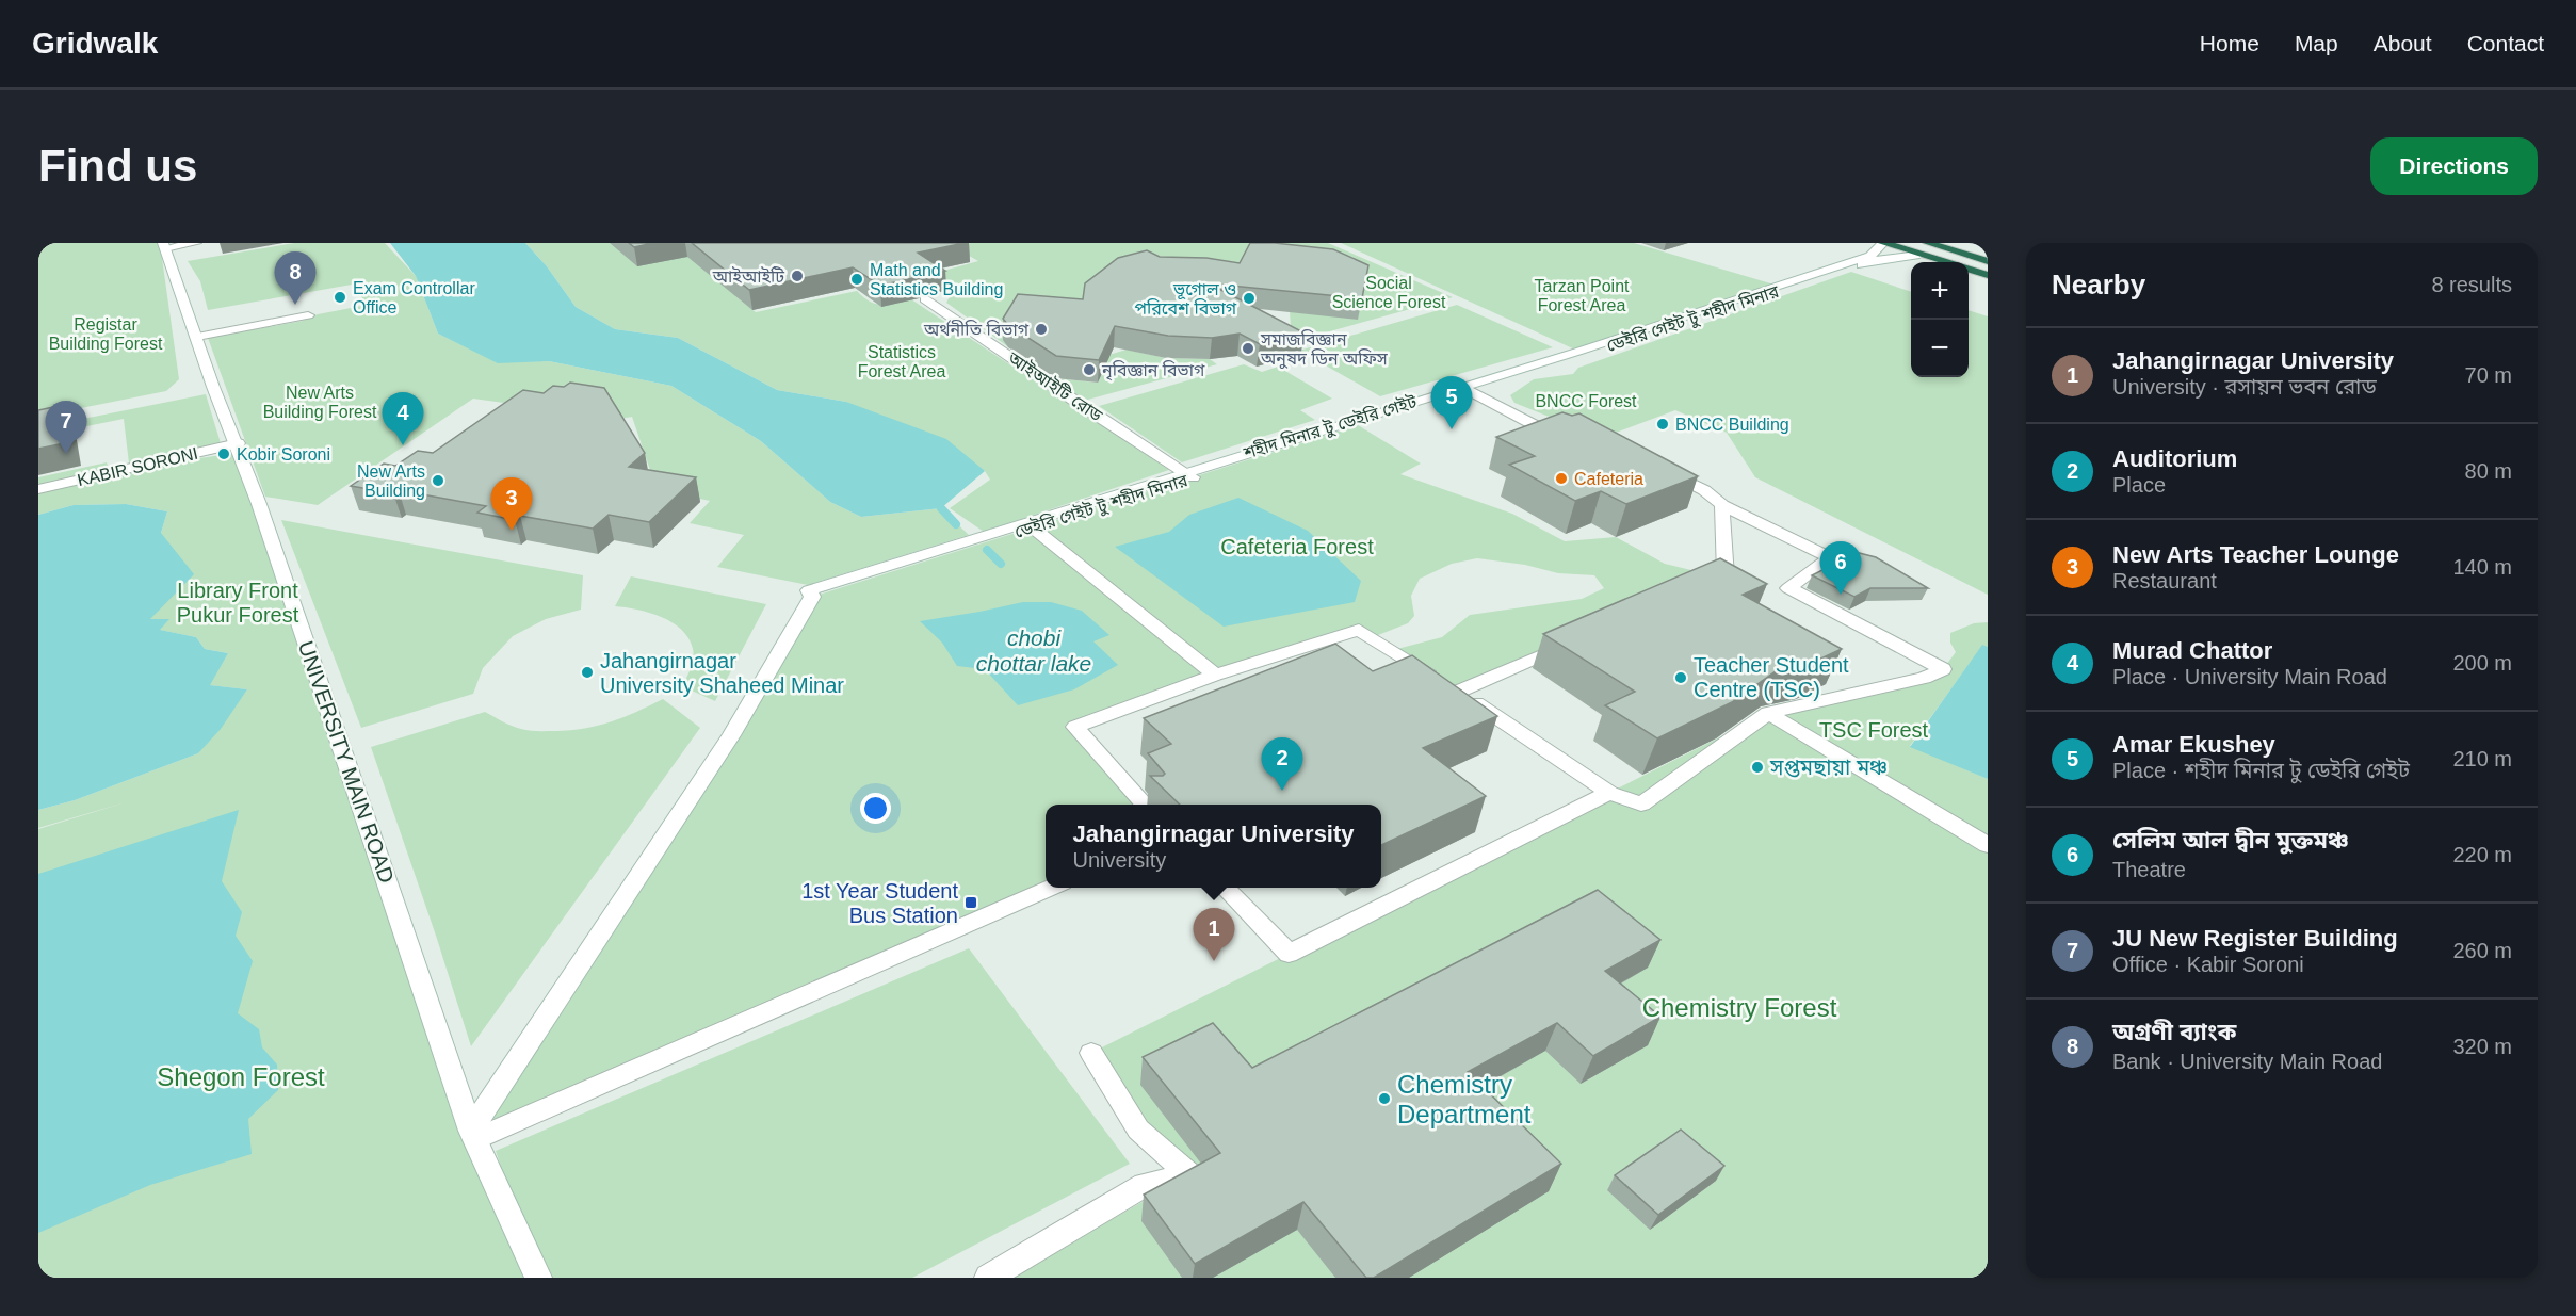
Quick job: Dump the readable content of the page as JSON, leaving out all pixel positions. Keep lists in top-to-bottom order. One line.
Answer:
{"streets":{"street":["ডেইরি গেইট টু শহীদ মিনার","আইআইটি রোড","শহীদ মিনার টু ডেইরি গেইট","KABIR SORONI","UNIVERSITY MAIN ROAD"]},"crossings":[["ডেইরি গেইট টু শহীদ মিনার","আইআইটি রোড"],["ডেইরি গেইট টু শহীদ মিনার","শহীদ মিনার টু ডেইরি গেইট"],["ডেইরি গেইট টু শহীদ মিনার","UNIVERSITY MAIN ROAD"],["আইআইটি রোড","শহীদ মিনার টু ডেইরি গেইট"],["KABIR SORONI","UNIVERSITY MAIN ROAD"]],"water":["chobi chottar lake"],"parks":["Social Science Forest","Tarzan Point Forest Area","Registar Building Forest","Statistics Forest Area","New Arts Building Forest","BNCC Forest","Cafeteria Forest","Library Front Pukur Forest","TSC Forest","Chemistry Forest","Shegon Forest"],"places":{"other":["আইআইটি","Math and Statistics Building","Exam Controllar Office","ভূগোল ও পরিবেশ বিভাগ","অর্থনীতি বিভাগ","সমাজবিজ্ঞান অনুষদ ডিন অফিস","নৃবিজ্ঞান বিভাগ","BNCC Building","Kobir Soroni","Cafeteria","New Arts Building","Jahangirnagar University Shaheed Minar","Teacher Student Centre (TSC)","সপ্তমছায়া মঞ্চ","Chemistry Department"],"transit":["1st Year Student Bus Station"]},"page":{"header":"Gridwalk","nav":["Home","Map","About","Contact"],"buttons":"Directions","title":"Find us","heading":["Nearby","8 results"],"pins":["8","5","4","7","3","6","2","1"],"map_buttons":["+","−"],"list":[{"mark":"1","name":"Jahangirnagar University","note":"University · রসায়ন ভবন রোড","value":"70 m"},{"mark":"2","name":"Auditorium","note":"Place","value":"80 m"},{"mark":"3","name":"New Arts Teacher Lounge","note":"Restaurant","value":"140 m"},{"mark":"4","name":"Murad Chattor","note":"Place · University Main Road","value":"200 m"},{"mark":"5","name":"Amar Ekushey","note":"Place · শহীদ মিনার টু ডেইরি গেইট","value":"210 m"},{"mark":"6","name":"সেলিম আল দ্বীন মুক্তমঞ্চ","note":"Theatre","value":"220 m"},{"mark":"7","name":"JU New Register Building","note":"Office · Kabir Soroni","value":"260 m"},{"mark":"8","name":"অগ্রণী ব্যাংক","note":"Bank · University Main Road","value":"320 m"}],"popup":["Jahangirnagar University","University"]}}
